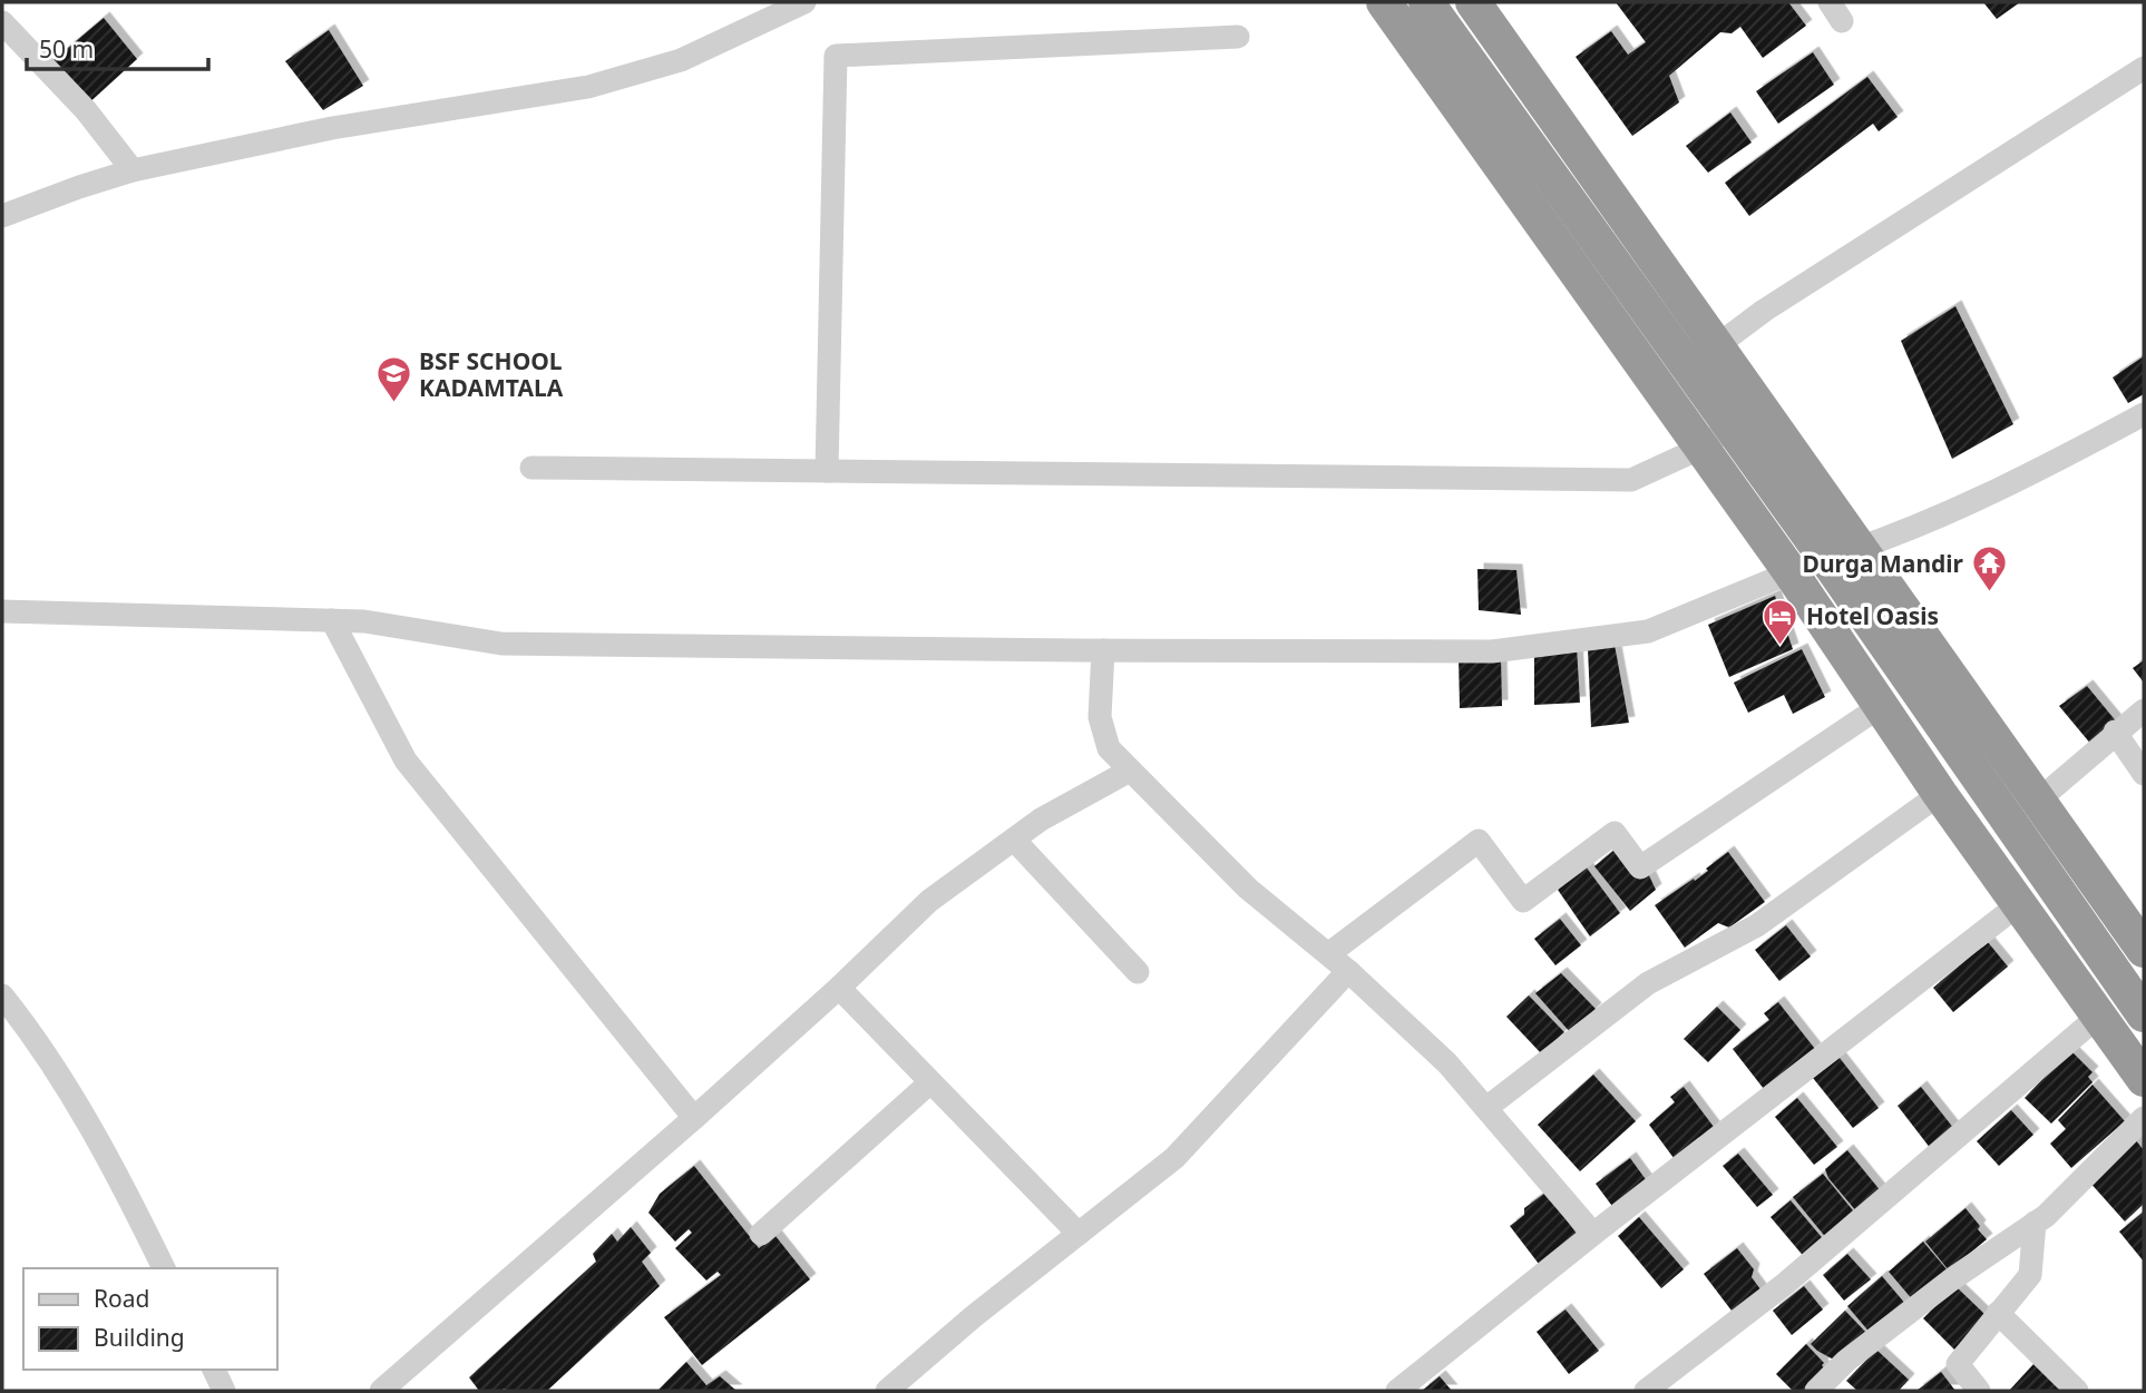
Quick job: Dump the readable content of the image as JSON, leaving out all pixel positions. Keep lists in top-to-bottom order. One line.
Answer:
{"places":{"school or university":["BSF SCHOOL KADAMTALA"],"temple":["Durga Mandir"],"hotel":["Hotel Oasis"]},"legend":["Road","Building"],"scale_bar":"50 m"}
